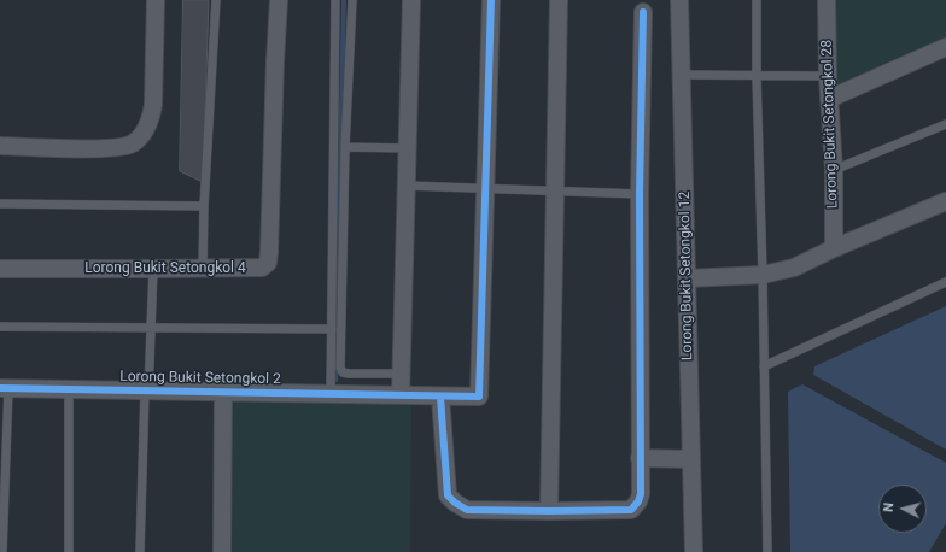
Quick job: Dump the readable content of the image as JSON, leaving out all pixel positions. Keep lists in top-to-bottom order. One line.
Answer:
{"streets":{"street":["Lorong Bukit Setongkol 28","Lorong Bukit Setongkol 4","Lorong Bukit Setongkol 12","Lorong Bukit Setongkol 2"]},"north":"left"}
